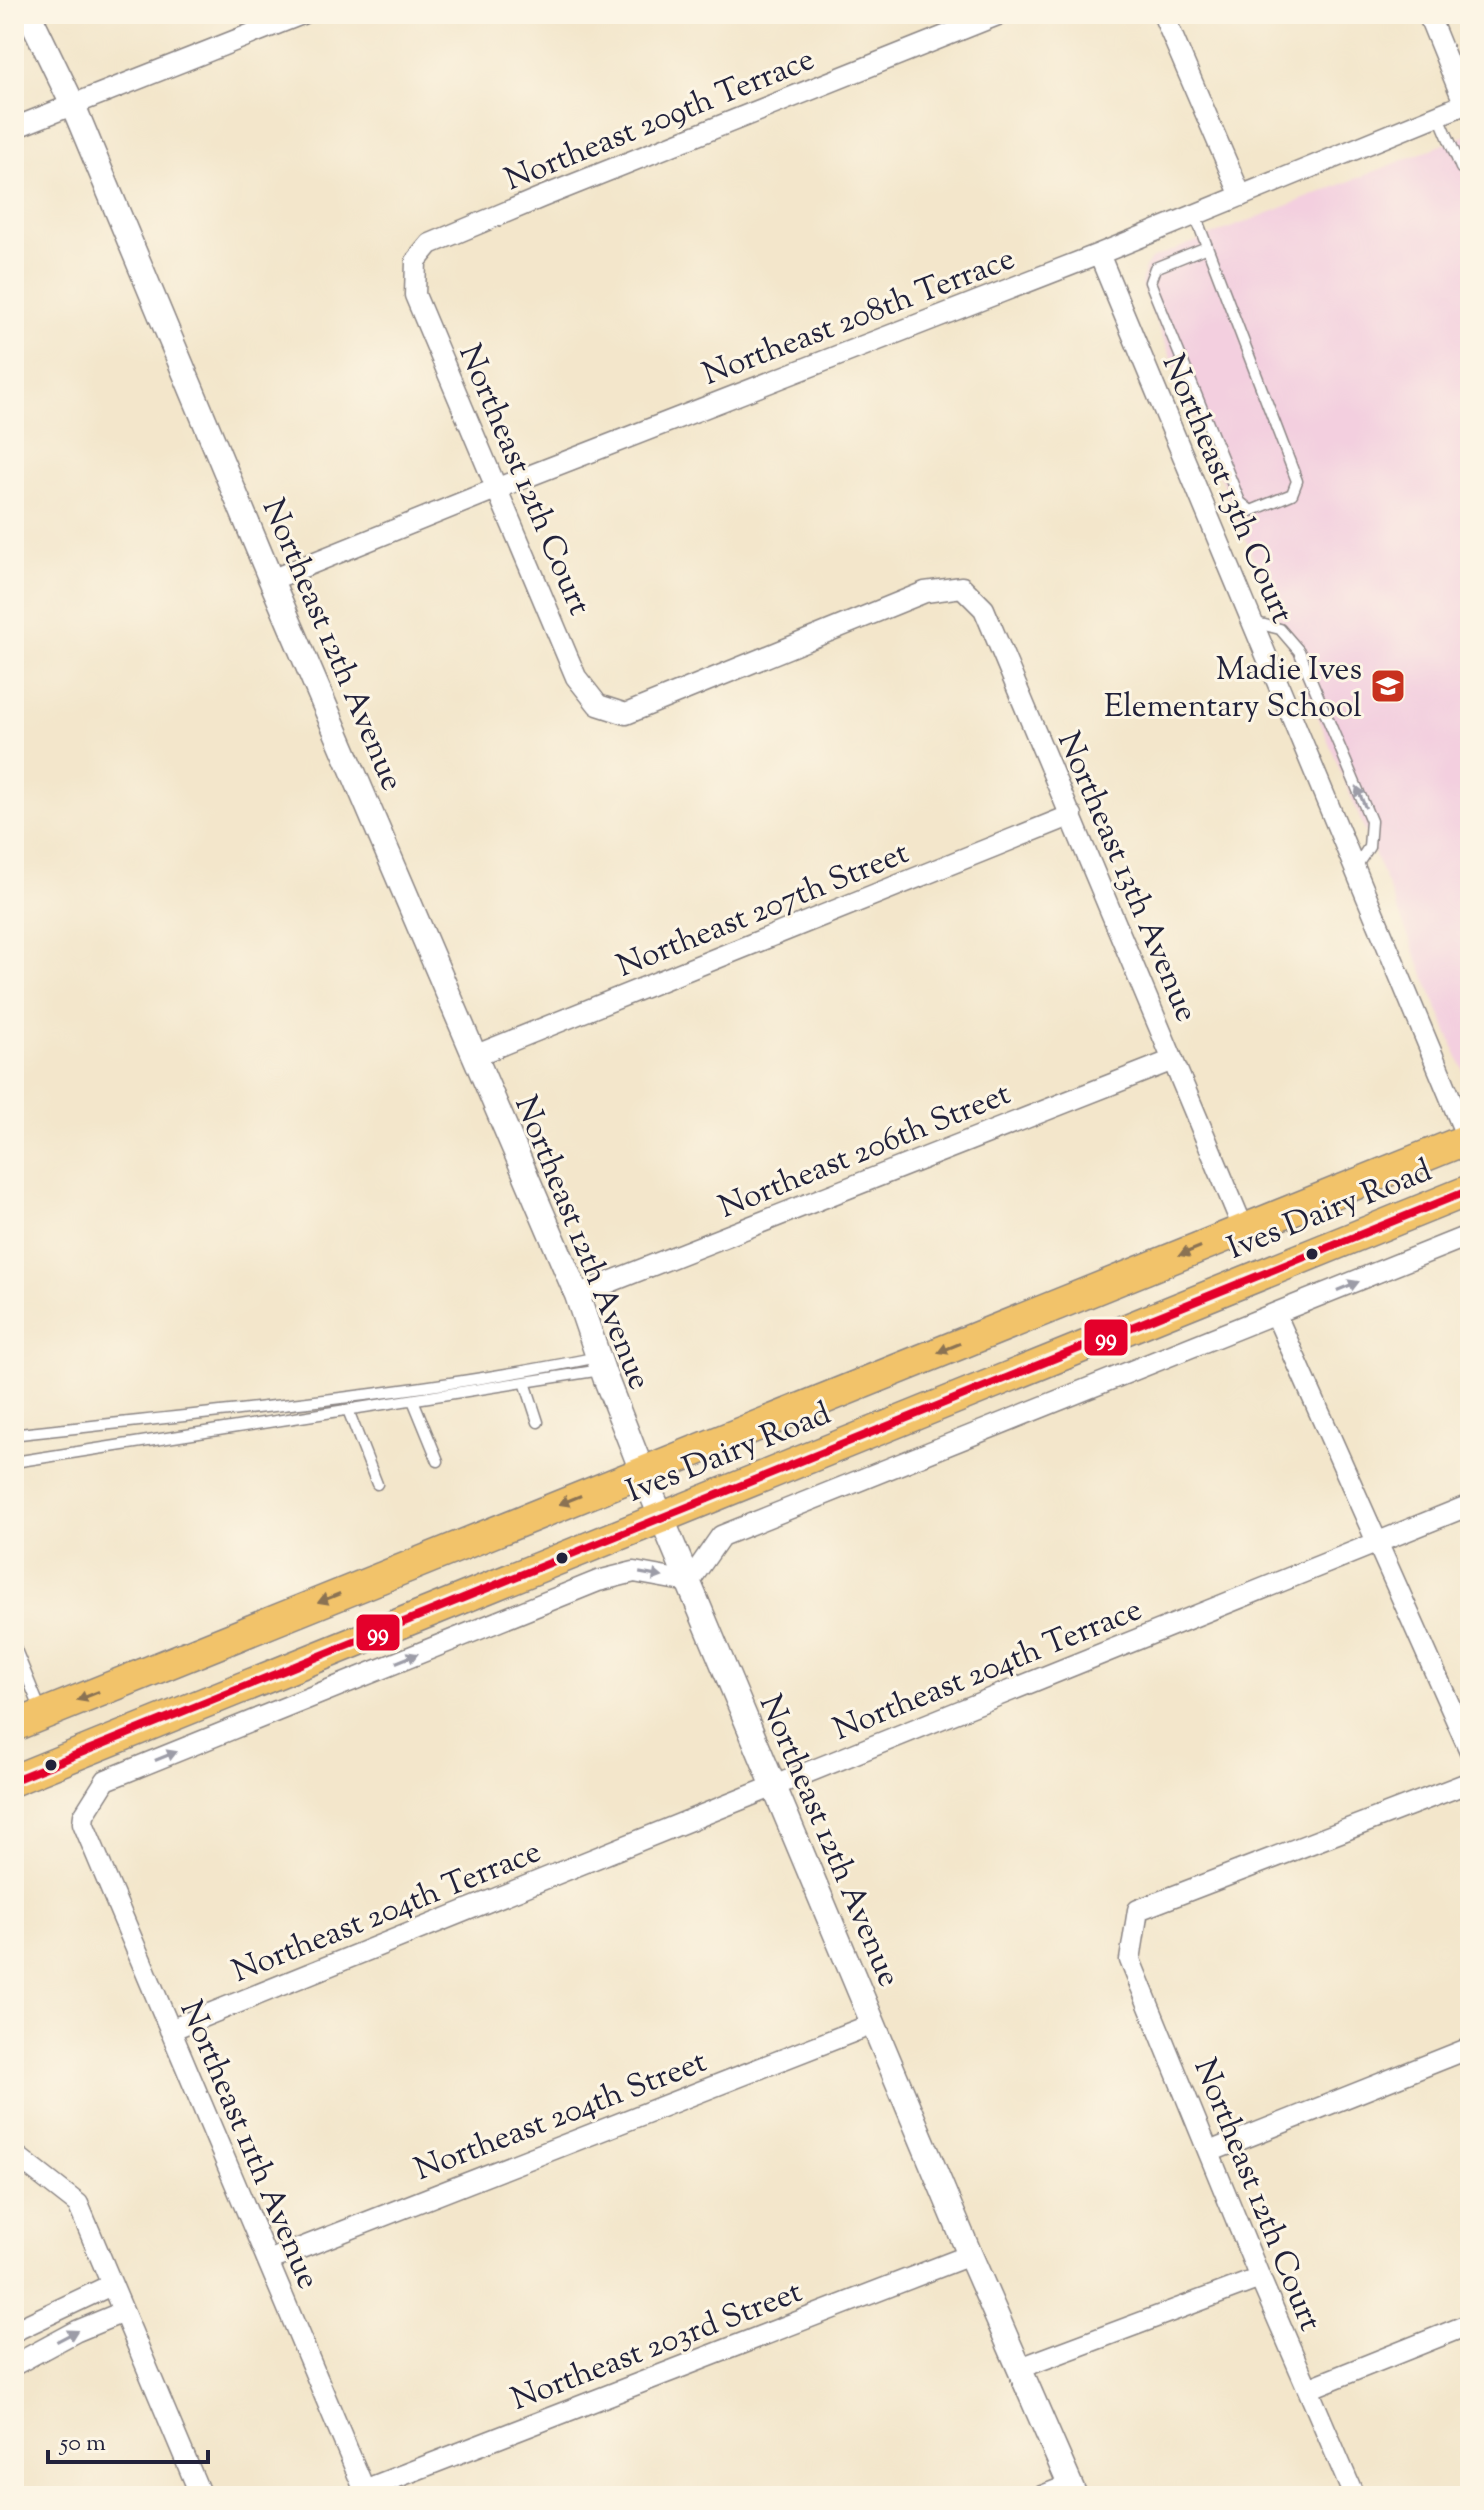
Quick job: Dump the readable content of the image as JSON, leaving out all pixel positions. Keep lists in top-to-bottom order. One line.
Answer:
{"streets":{"main road":["Ives Dairy Road"],"street":["Northeast 209th Terrace","Northeast 208th Terrace","Northeast 12th Court","Northeast 13th Court","Northeast 12th Avenue","Northeast 13th Avenue","Northeast 207th Street","Northeast 206th Street","Northeast 204th Terrace","Northeast 204th Street","Northeast 11th Avenue","Northeast 203rd Street"]},"crossings":[["Northeast 209th Terrace","Northeast 12th Court"],["Northeast 208th Terrace","Northeast 12th Court"],["Northeast 208th Terrace","Northeast 13th Court"],["Northeast 208th Terrace","Northeast 12th Avenue"],["Northeast 12th Court","Northeast 13th Avenue"],["Northeast 13th Court","Ives Dairy Road"],["Northeast 12th Avenue","Northeast 207th Street"],["Northeast 12th Avenue","Northeast 206th Street"],["Northeast 12th Avenue","Ives Dairy Road"],["Northeast 12th Avenue","Northeast 204th Terrace"],["Northeast 12th Avenue","Northeast 204th Street"],["Northeast 12th Avenue","Northeast 11th Avenue"],["Northeast 12th Avenue","Northeast 203rd Street"],["Northeast 13th Avenue","Northeast 207th Street"],["Northeast 13th Avenue","Northeast 206th Street"],["Northeast 13th Avenue","Ives Dairy Road"],["Northeast 204th Terrace","Northeast 11th Avenue"],["Northeast 204th Street","Northeast 11th Avenue"],["Northeast 11th Avenue","Northeast 203rd Street"]],"places":{"school or university":["Madie Ives Elementary School"]},"lines":["transit line 99"],"scale_bar":"50 m"}
